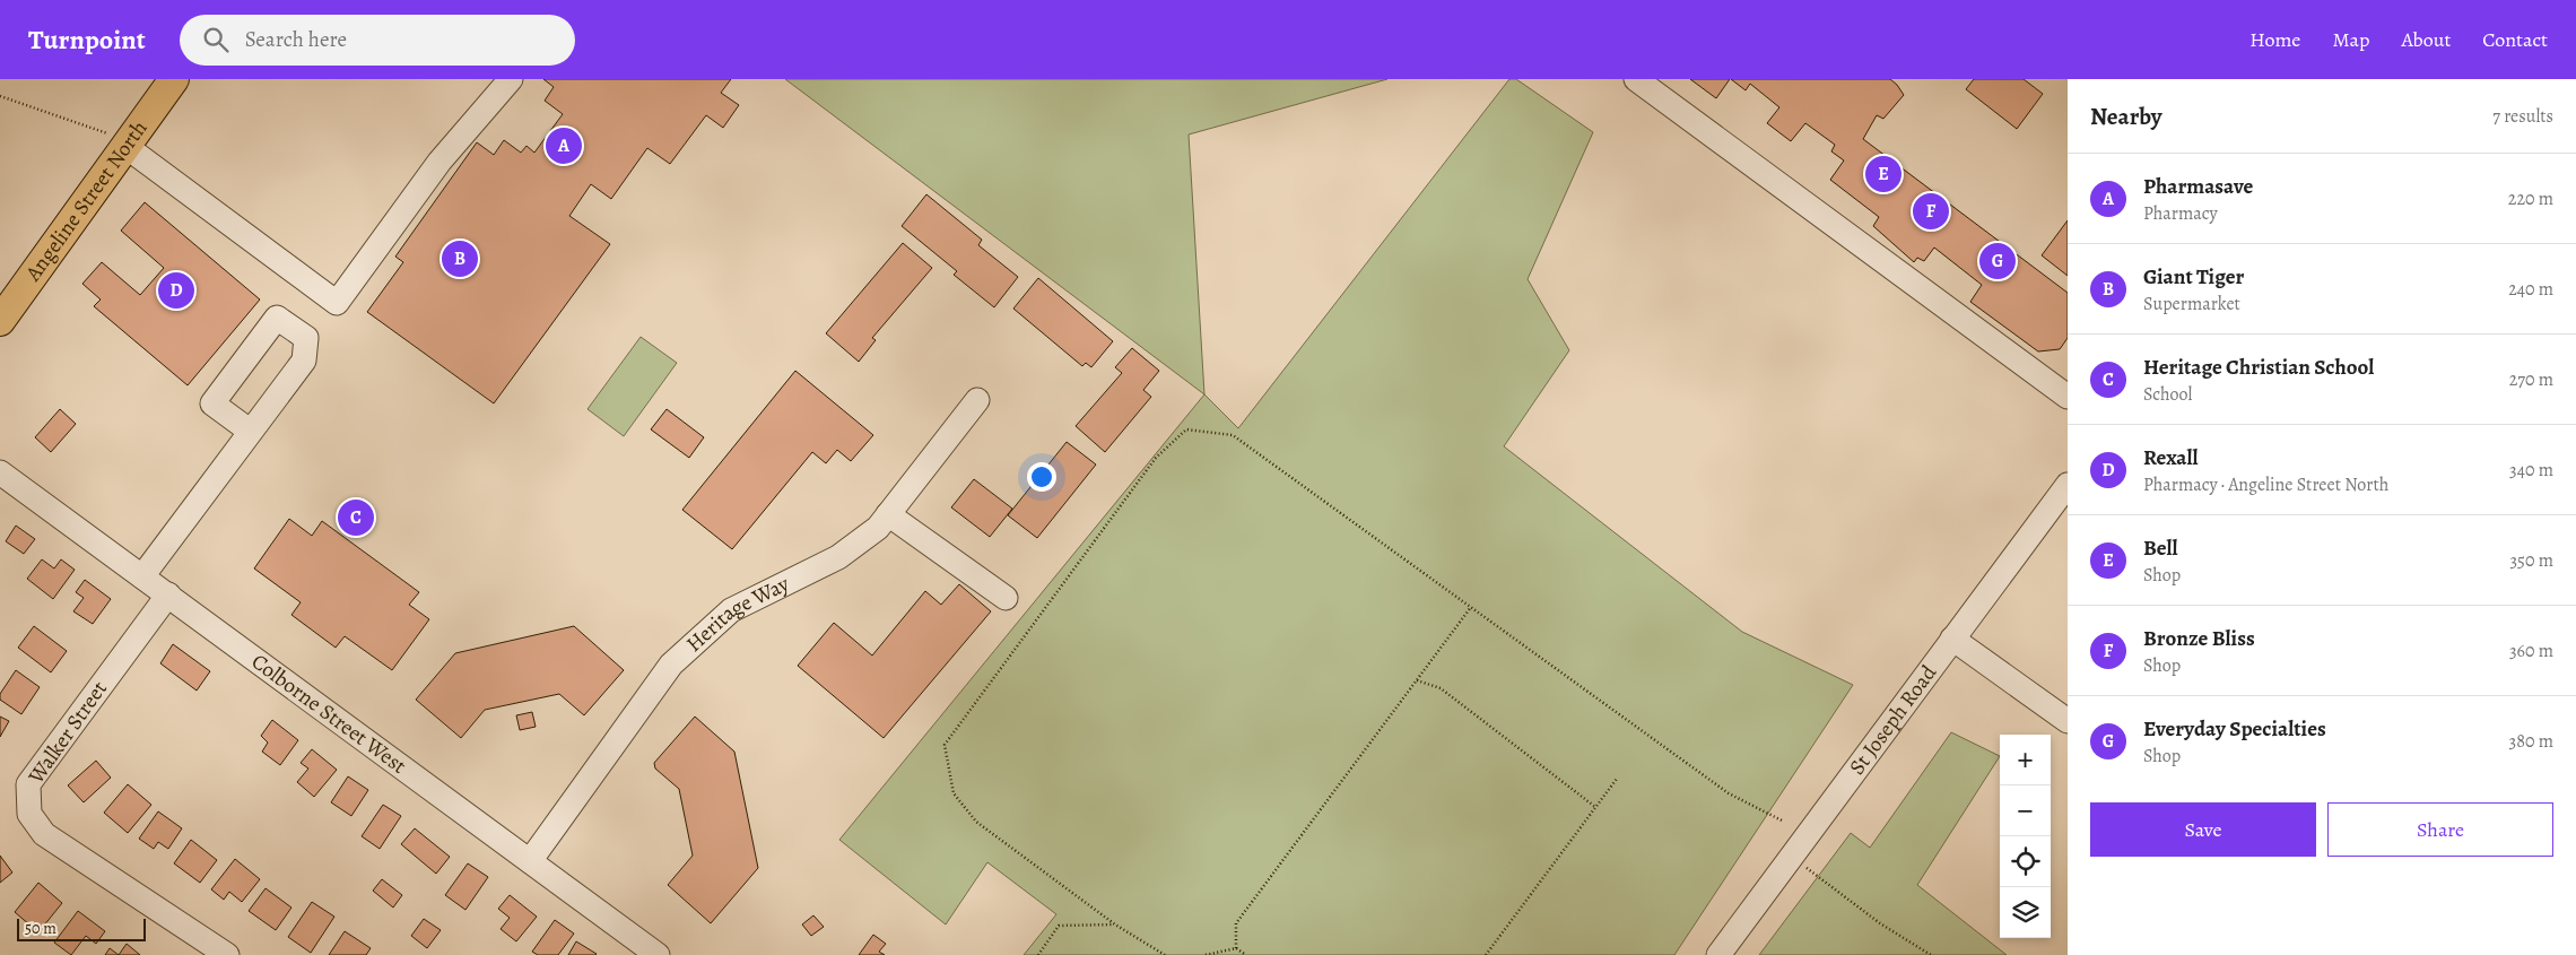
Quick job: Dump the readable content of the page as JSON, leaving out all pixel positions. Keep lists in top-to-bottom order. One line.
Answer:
{"streets":{"main road":["Angeline Street North"],"street":["Heritage Way","Colborne Street West","St Joseph Road","Walker Street"]},"crossings":[["Heritage Way","Colborne Street West"],["Colborne Street West","Walker Street"]],"scale_bar":"50 m","page":{"header":"Turnpoint","search":"Search here","nav":["Home","Map","About","Contact"],"heading":["Nearby","7 results"],"pins":["A","E","F","B","G","D","C"],"list":[{"mark":"A","name":"Pharmasave","note":"Pharmacy","value":"220 m"},{"mark":"B","name":"Giant Tiger","note":"Supermarket","value":"240 m"},{"mark":"C","name":"Heritage Christian School","note":"School","value":"270 m"},{"mark":"D","name":"Rexall","note":"Pharmacy · Angeline Street North","value":"340 m"},{"mark":"E","name":"Bell","note":"Shop","value":"350 m"},{"mark":"F","name":"Bronze Bliss","note":"Shop","value":"360 m"},{"mark":"G","name":"Everyday Specialties","note":"Shop","value":"380 m"}],"map_buttons":["+","−"],"buttons":["Save","Share"],"scale":"50 m"}}
